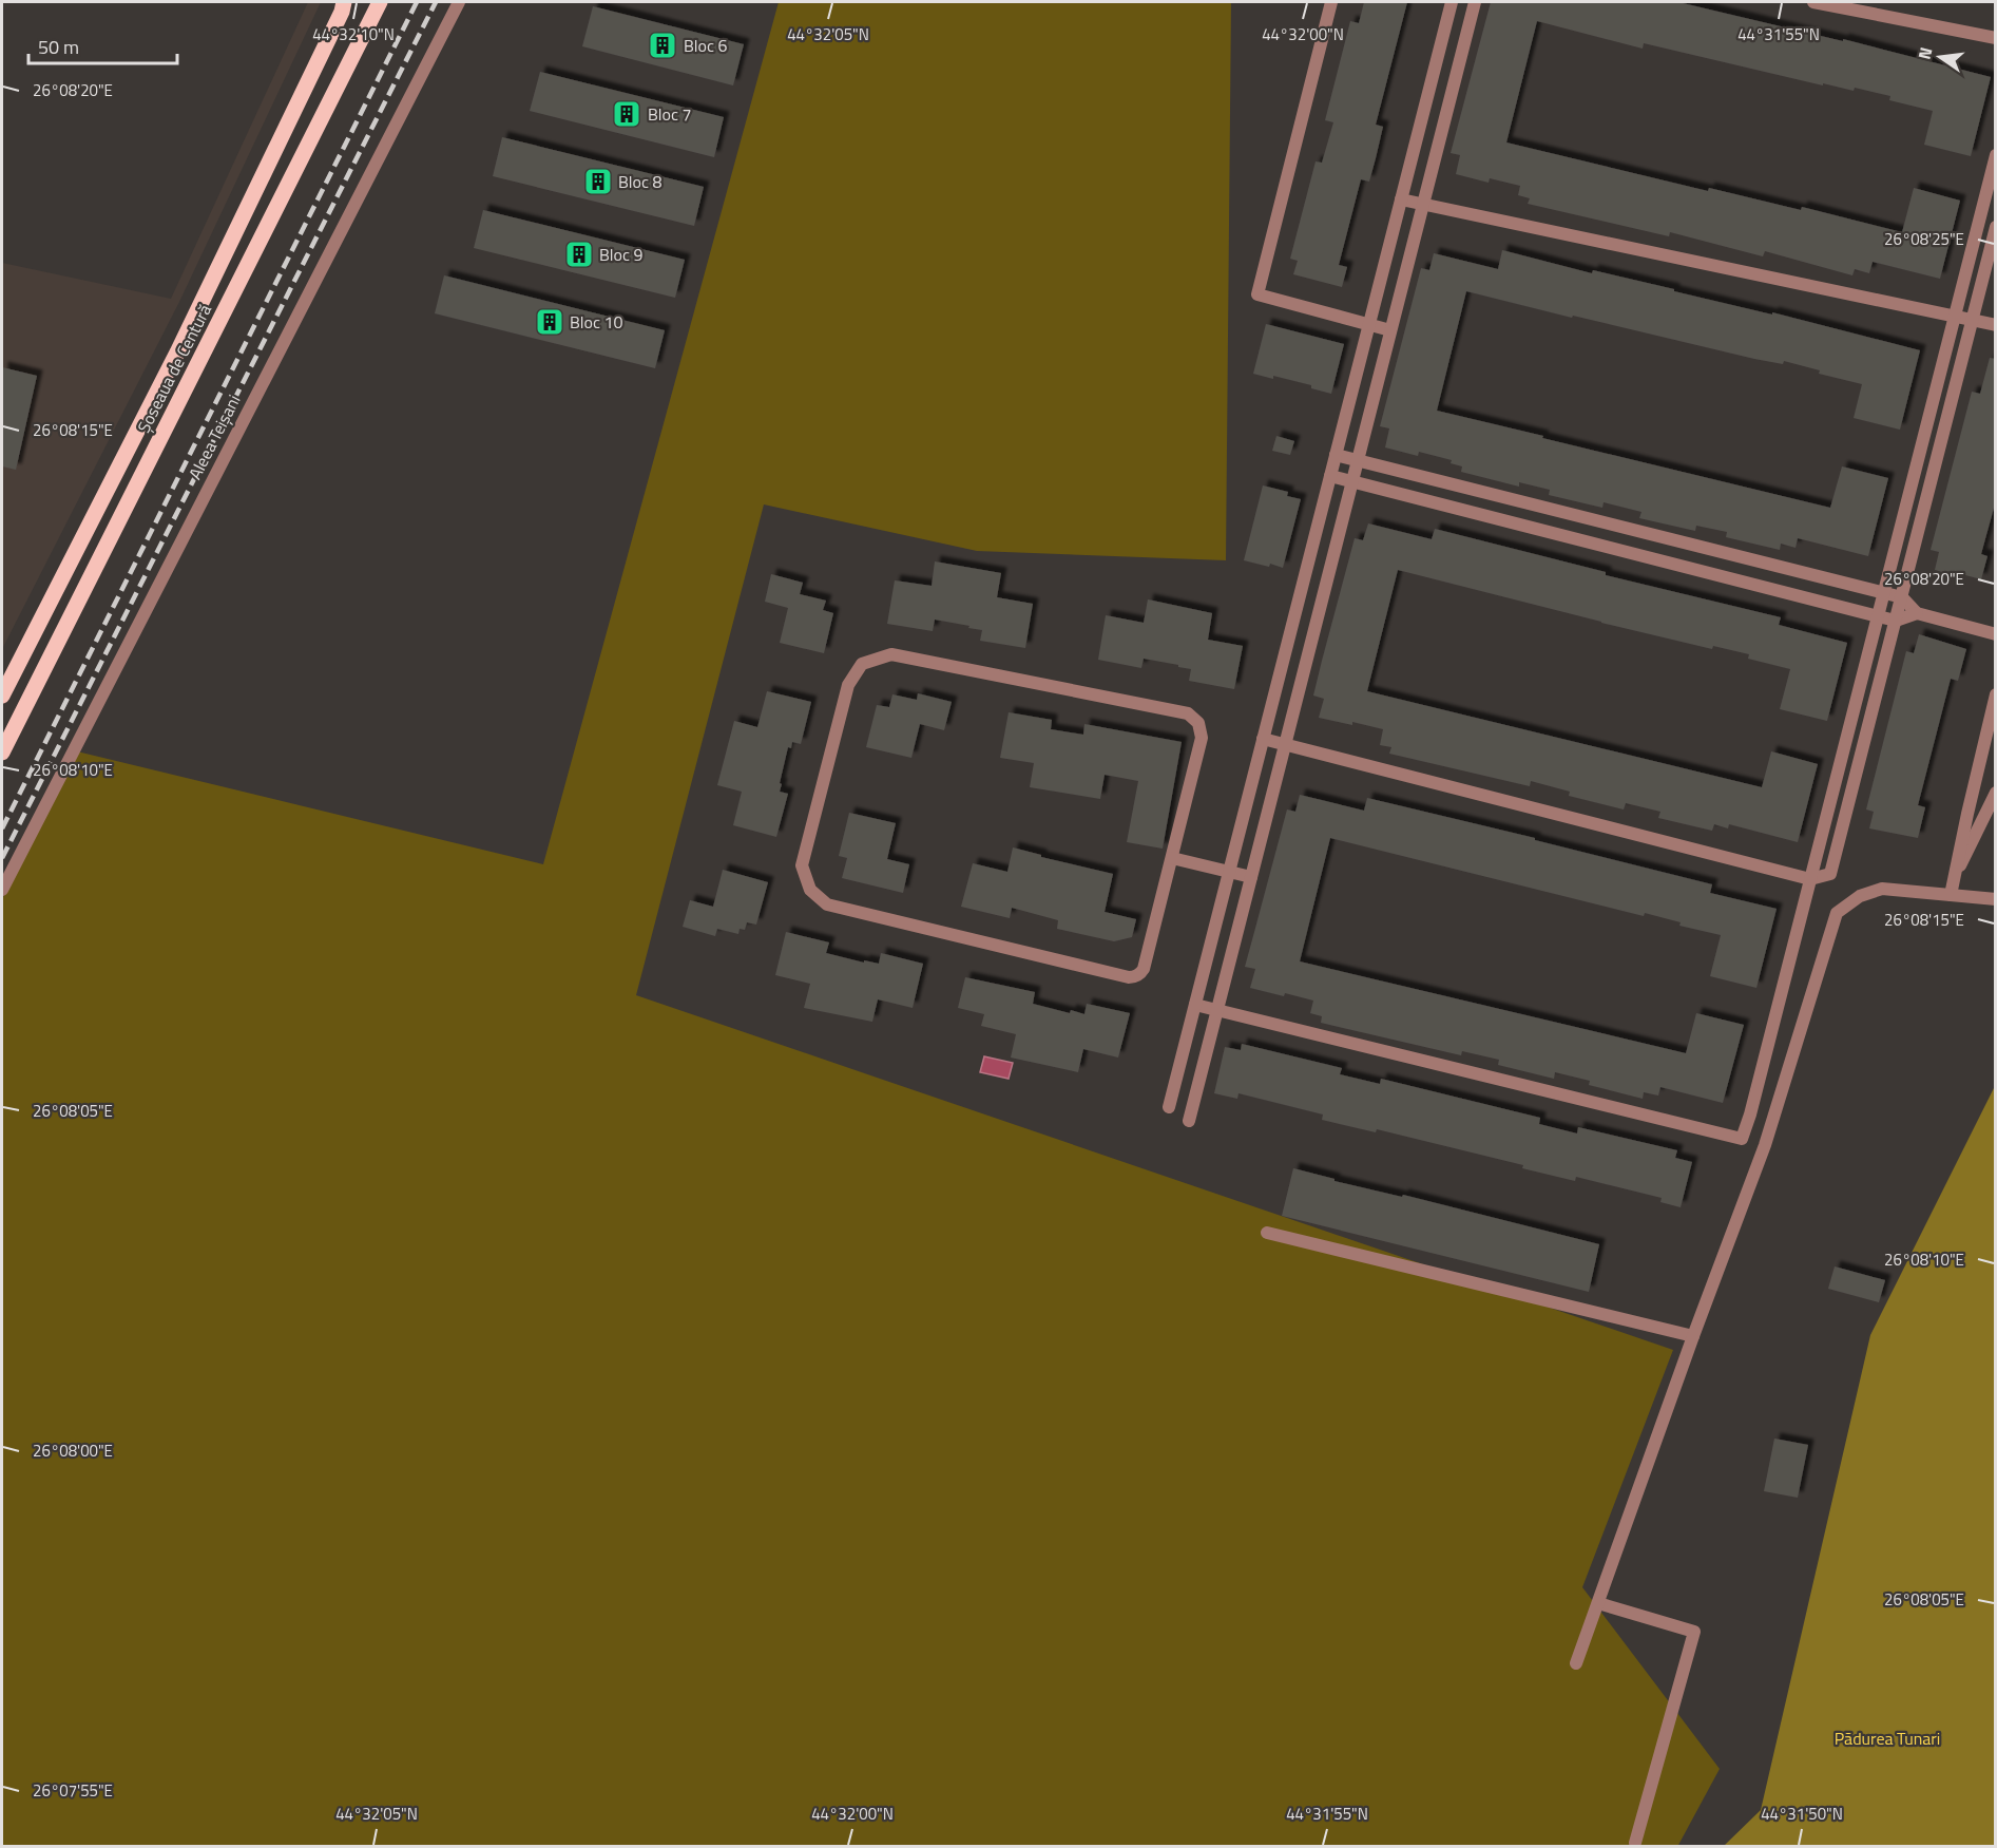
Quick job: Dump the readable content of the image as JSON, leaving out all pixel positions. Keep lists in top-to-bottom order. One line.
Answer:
{"streets":{"main road":["Șoseaua de Centură"],"street":["Aleea Teișani"]},"parks":["Pădurea Tunari"],"places":{"building":["Bloc 6","Bloc 7","Bloc 8","Bloc 9","Bloc 10"]},"scale_bar":"50 m","north":"left","coordinates":["44°32'10\"N","44°32'05\"N","44°32'00\"N","44°31'55\"N","26°08'20\"E","26°08'25\"E","26°08'15\"E","26°08'10\"E","26°08'05\"E","26°08'00\"E","26°07'55\"E","44°31'50\"N"]}
